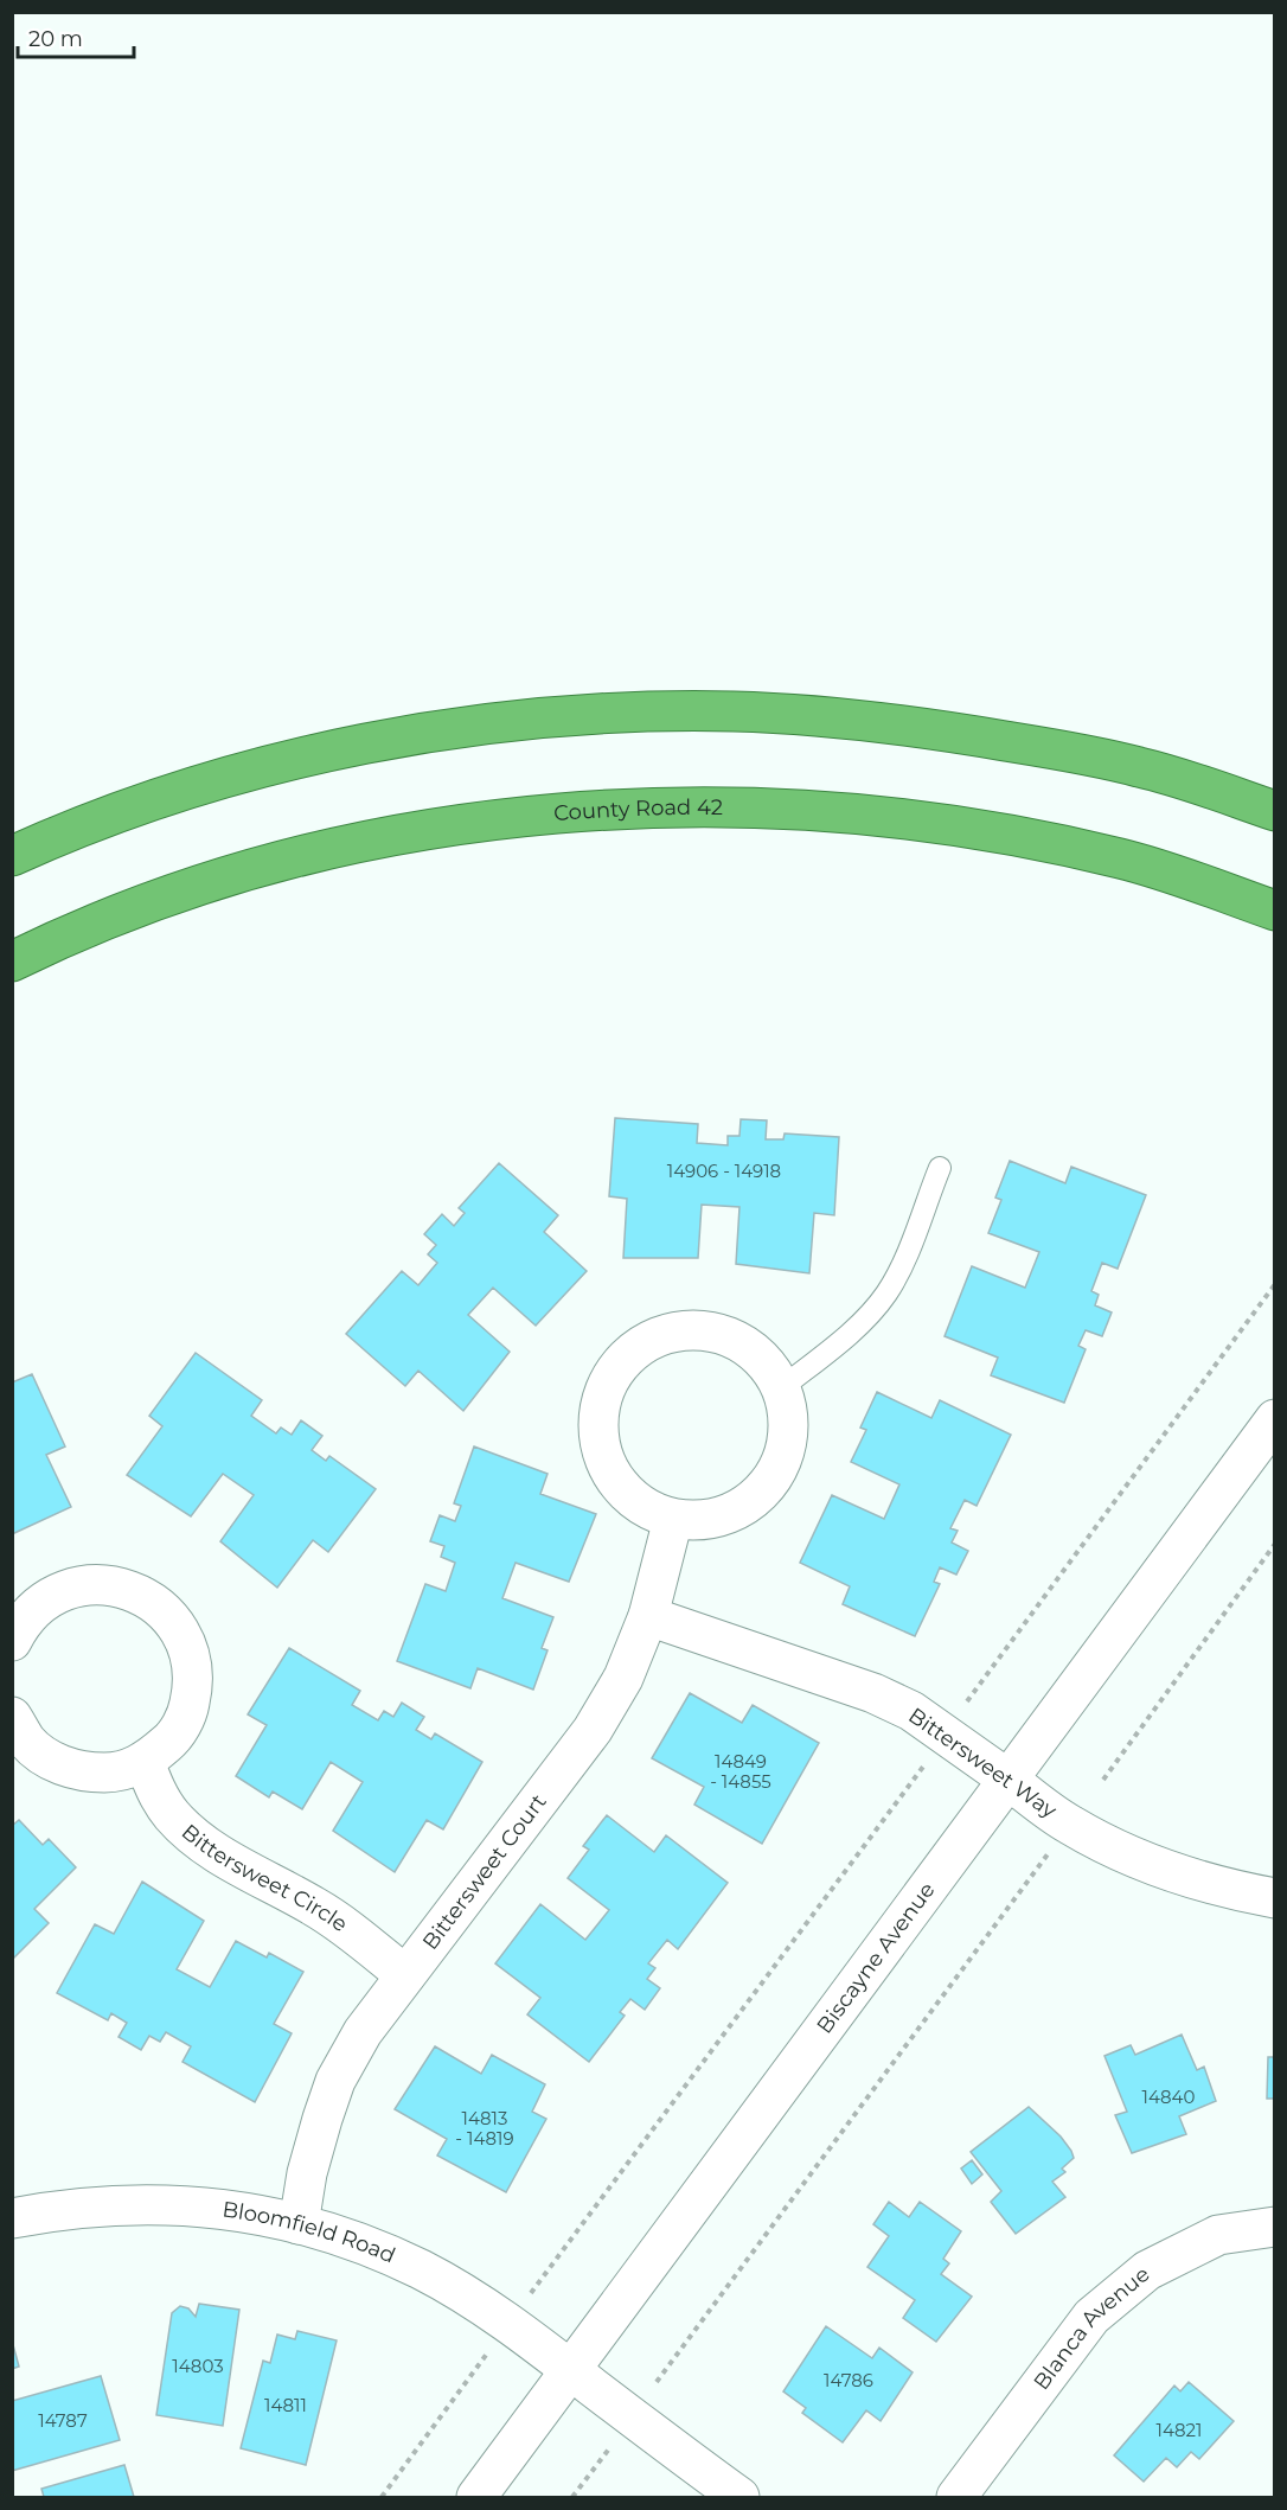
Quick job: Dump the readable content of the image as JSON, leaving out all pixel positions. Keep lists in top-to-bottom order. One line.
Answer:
{"streets":{"highway":["County Road 42"],"street":["Bittersweet Way","Bittersweet Court","Bittersweet Circle","Biscayne Avenue","Bloomfield Road","Blanca Avenue"]},"crossings":[["Bittersweet Way","Bittersweet Court"],["Bittersweet Way","Biscayne Avenue"],["Bittersweet Court","Bittersweet Circle"],["Bittersweet Court","Bloomfield Road"],["Biscayne Avenue","Bloomfield Road"]],"house_numbers":["14906 - 14918","14849 - 14855","14840","14813 - 14819","14803","14786","14811","14787","14821"],"scale_bar":"20 m"}
